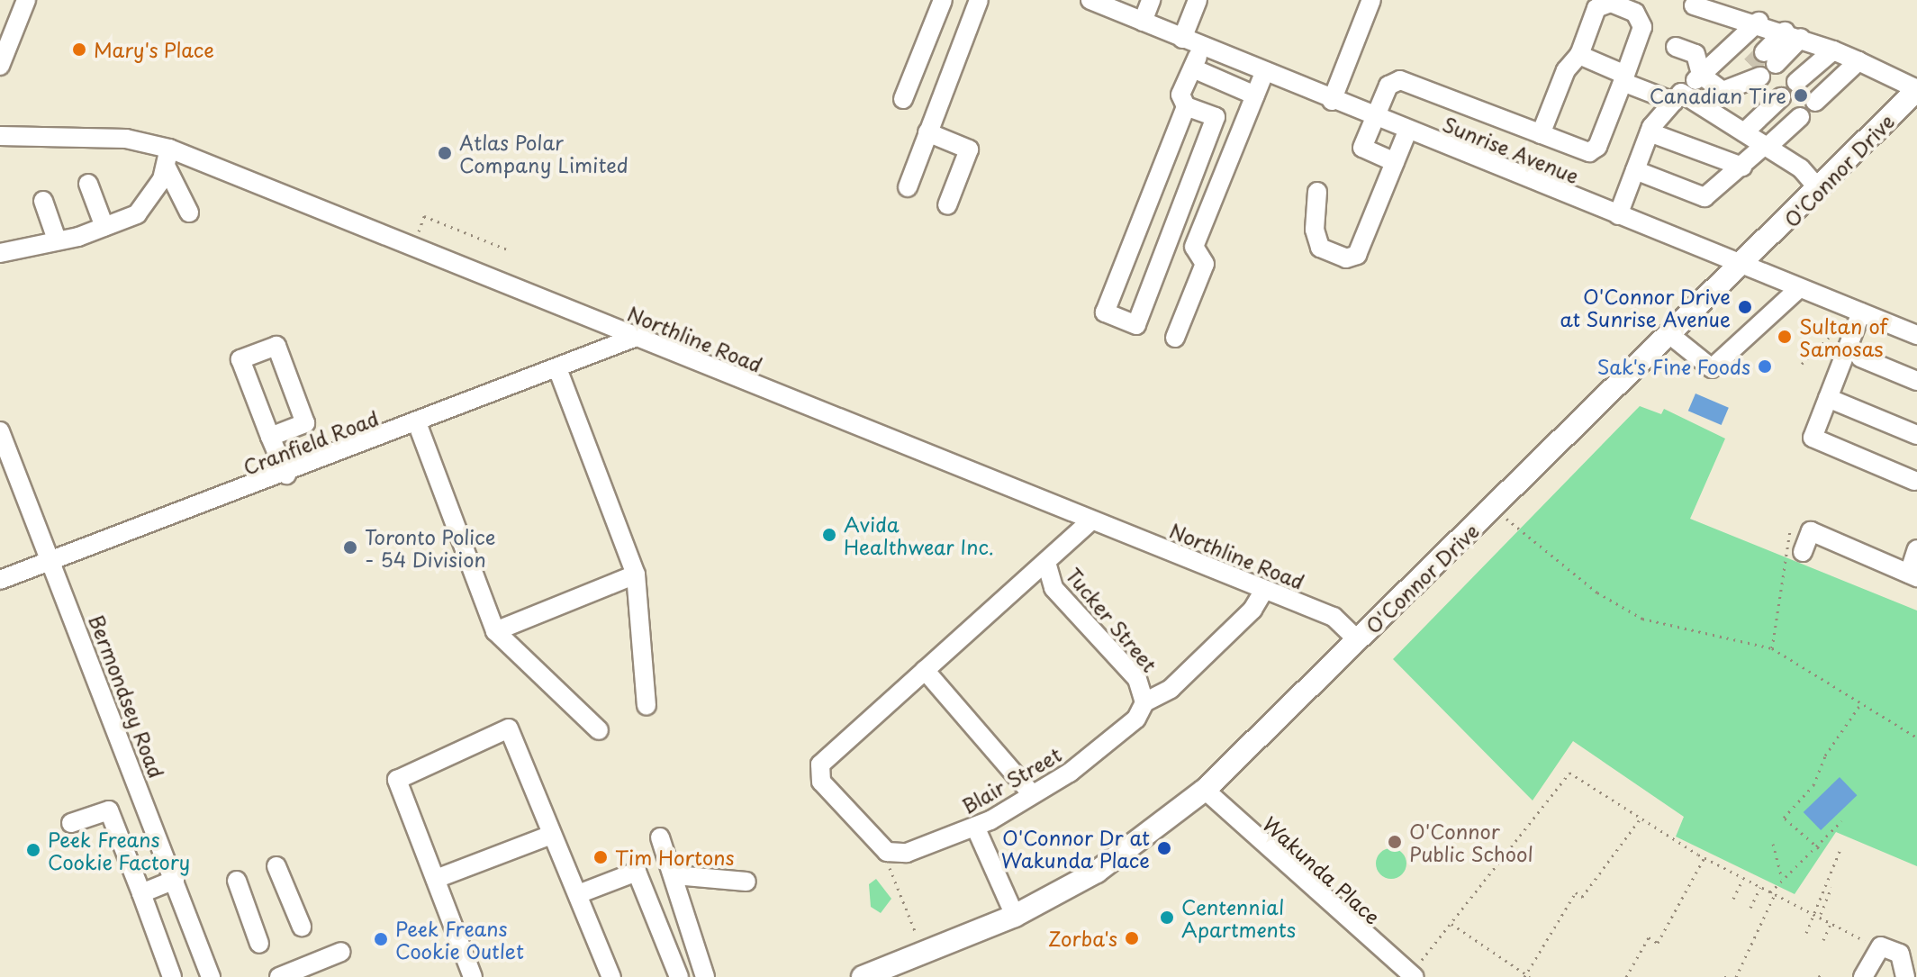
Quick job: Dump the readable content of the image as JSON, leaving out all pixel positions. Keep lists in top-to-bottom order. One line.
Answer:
{"streets":{"main road":["O'Connor Drive"],"street":["Sunrise Avenue","Northline Road","Cranfield Road","Tucker Street","Bermondsey Road","Blair Street","Wakunda Place"]},"crossings":[["Sunrise Avenue","O'Connor Drive"],["O'Connor Drive","Northline Road"],["O'Connor Drive","Wakunda Place"],["Northline Road","Cranfield Road"],["Northline Road","Blair Street"],["Cranfield Road","Bermondsey Road"],["Tucker Street","Blair Street"]],"places":["Mary's Place","Canadian Tire","Atlas Polar Company Limited","O'Connor Drive at Sunrise Avenue","Sultan of Samosas","Sak's Fine Foods","Avida Healthwear Inc.","Toronto Police - 54 Division","O'Connor Public School","O'Connor Dr at Wakunda Place","Peek Freans Cookie Factory","Tim Hortons","Centennial Apartments","Zorba's","Peek Freans Cookie Outlet"]}
